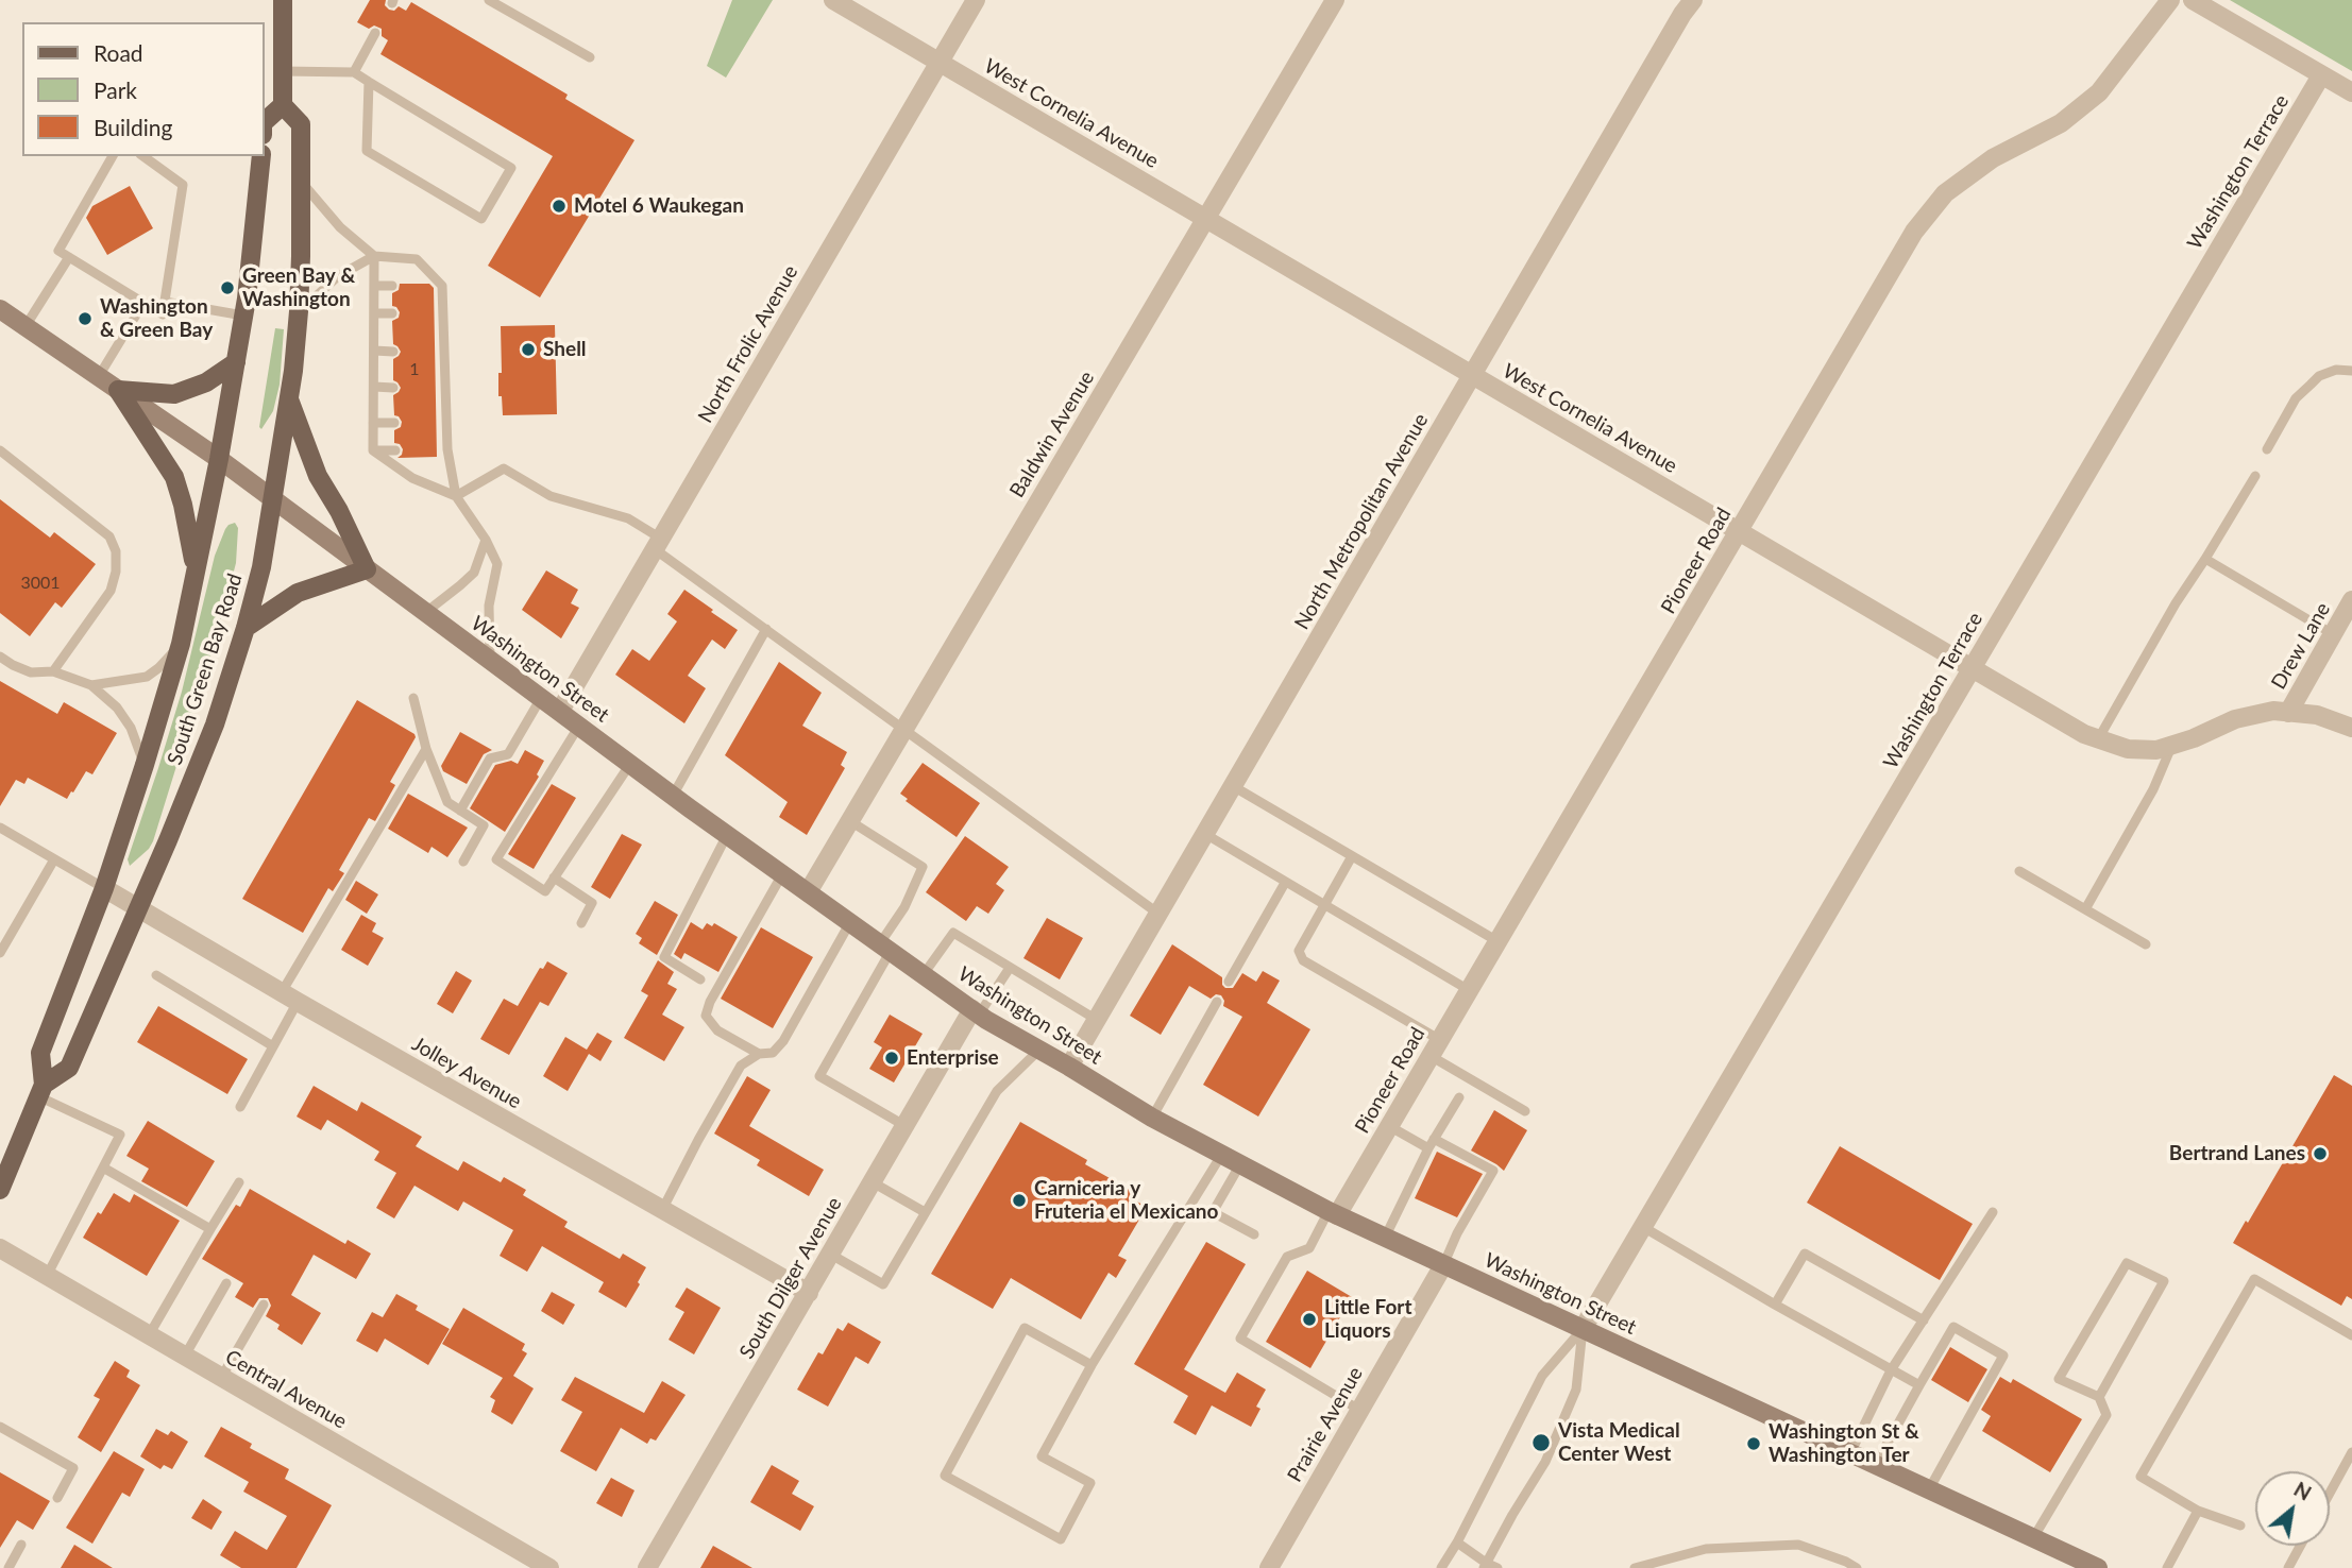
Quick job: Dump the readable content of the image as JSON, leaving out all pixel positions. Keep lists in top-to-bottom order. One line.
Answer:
{"streets":{"main road":["South Green Bay Road","Washington Street"],"street":["West Cornelia Avenue","Washington Terrace","North Frolic Avenue","Baldwin Avenue","North Metropolitan Avenue","Pioneer Road","Drew Lane","Jolley Avenue","South Dilger Avenue","Central Avenue","Prairie Avenue"]},"crossings":[["West Cornelia Avenue","Washington Terrace"],["West Cornelia Avenue","North Frolic Avenue"],["West Cornelia Avenue","Baldwin Avenue"],["West Cornelia Avenue","North Metropolitan Avenue"],["West Cornelia Avenue","Pioneer Road"],["West Cornelia Avenue","Drew Lane"],["Washington Terrace","Washington Street"],["North Frolic Avenue","Washington Street"],["Baldwin Avenue","Washington Street"],["North Metropolitan Avenue","Washington Street"],["Pioneer Road","Washington Street"],["South Green Bay Road","Washington Street"],["South Green Bay Road","Jolley Avenue"],["Washington Street","South Dilger Avenue"],["Washington Street","Prairie Avenue"],["Jolley Avenue","South Dilger Avenue"]],"places":["Motel 6 Waukegan","Green Bay & Washington","Washington & Green Bay","Shell","Enterprise","Bertrand Lanes","Carniceria y Fruteria el Mexicano","Little Fort Liquors","Vista Medical Center West","Washington St & Washington Ter"],"house_numbers":["1","3001"],"legend":["Road","Park","Building"],"north":"top right"}
